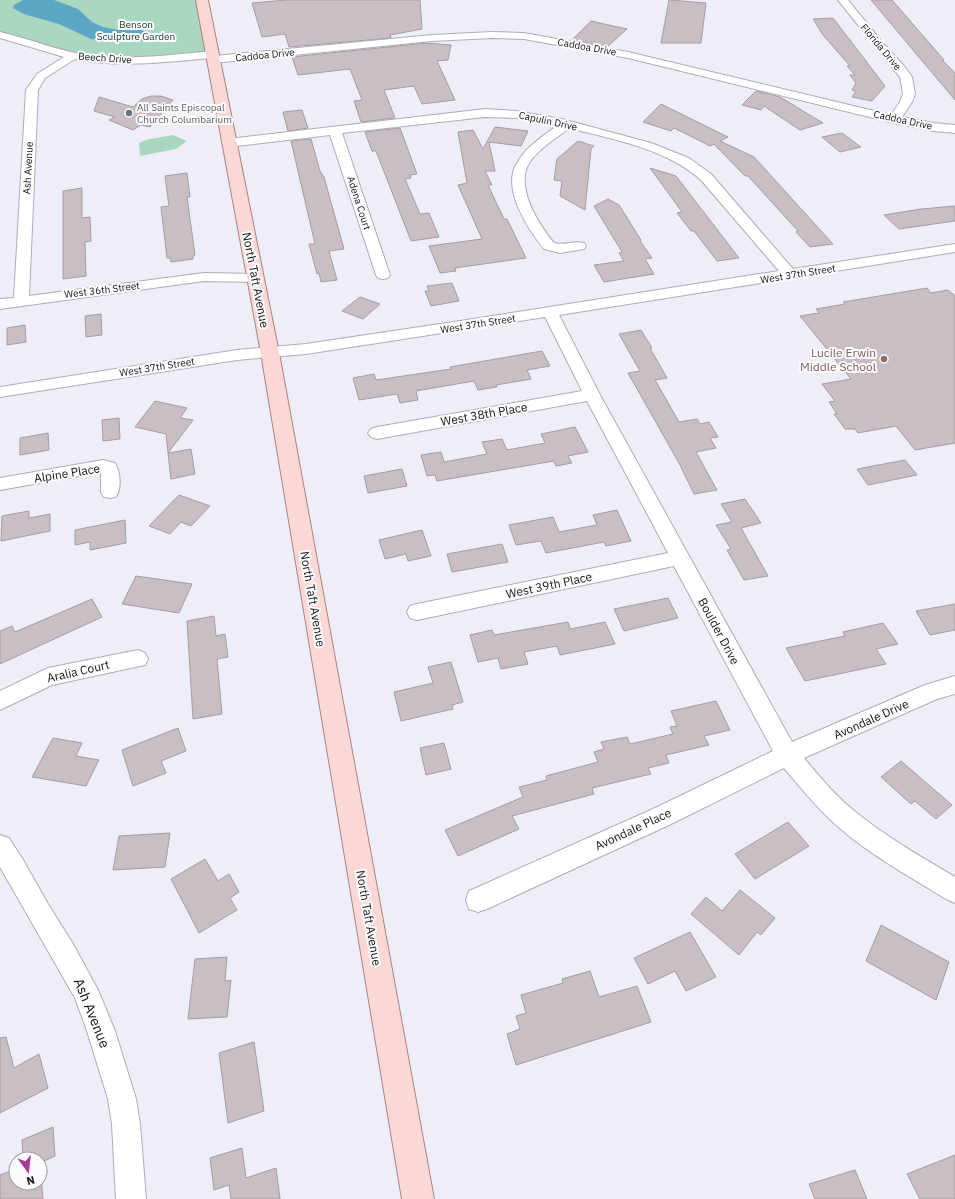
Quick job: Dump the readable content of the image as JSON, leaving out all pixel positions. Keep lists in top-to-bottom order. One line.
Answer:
{"streets":{"main road":["North Taft Avenue"],"street":["Caddoa Drive","Florida Drive","Beech Drive","Capulin Drive","Ash Avenue","Adena Court","West 37th Street","West 36th Street","West 38th Place","Alpine Place","West 39th Place","Boulder Drive","Aralia Court","Avondale Drive","Avondale Place"]},"crossings":[["Caddoa Drive","Florida Drive"],["Caddoa Drive","Beech Drive"],["Caddoa Drive","North Taft Avenue"],["Beech Drive","Ash Avenue"],["Beech Drive","North Taft Avenue"],["Capulin Drive","Adena Court"],["Capulin Drive","West 37th Street"],["Capulin Drive","North Taft Avenue"],["Ash Avenue","West 36th Street"],["West 37th Street","North Taft Avenue"],["West 37th Street","Boulder Drive"],["North Taft Avenue","West 36th Street"],["West 38th Place","Boulder Drive"],["West 39th Place","Boulder Drive"],["Boulder Drive","Avondale Drive"],["Boulder Drive","Avondale Place"],["Avondale Drive","Avondale Place"]],"parks":["Benson Sculpture Garden"],"places":["All Saints Episcopal Church Columbarium","Lucile Erwin Middle School"],"north":"bottom"}
